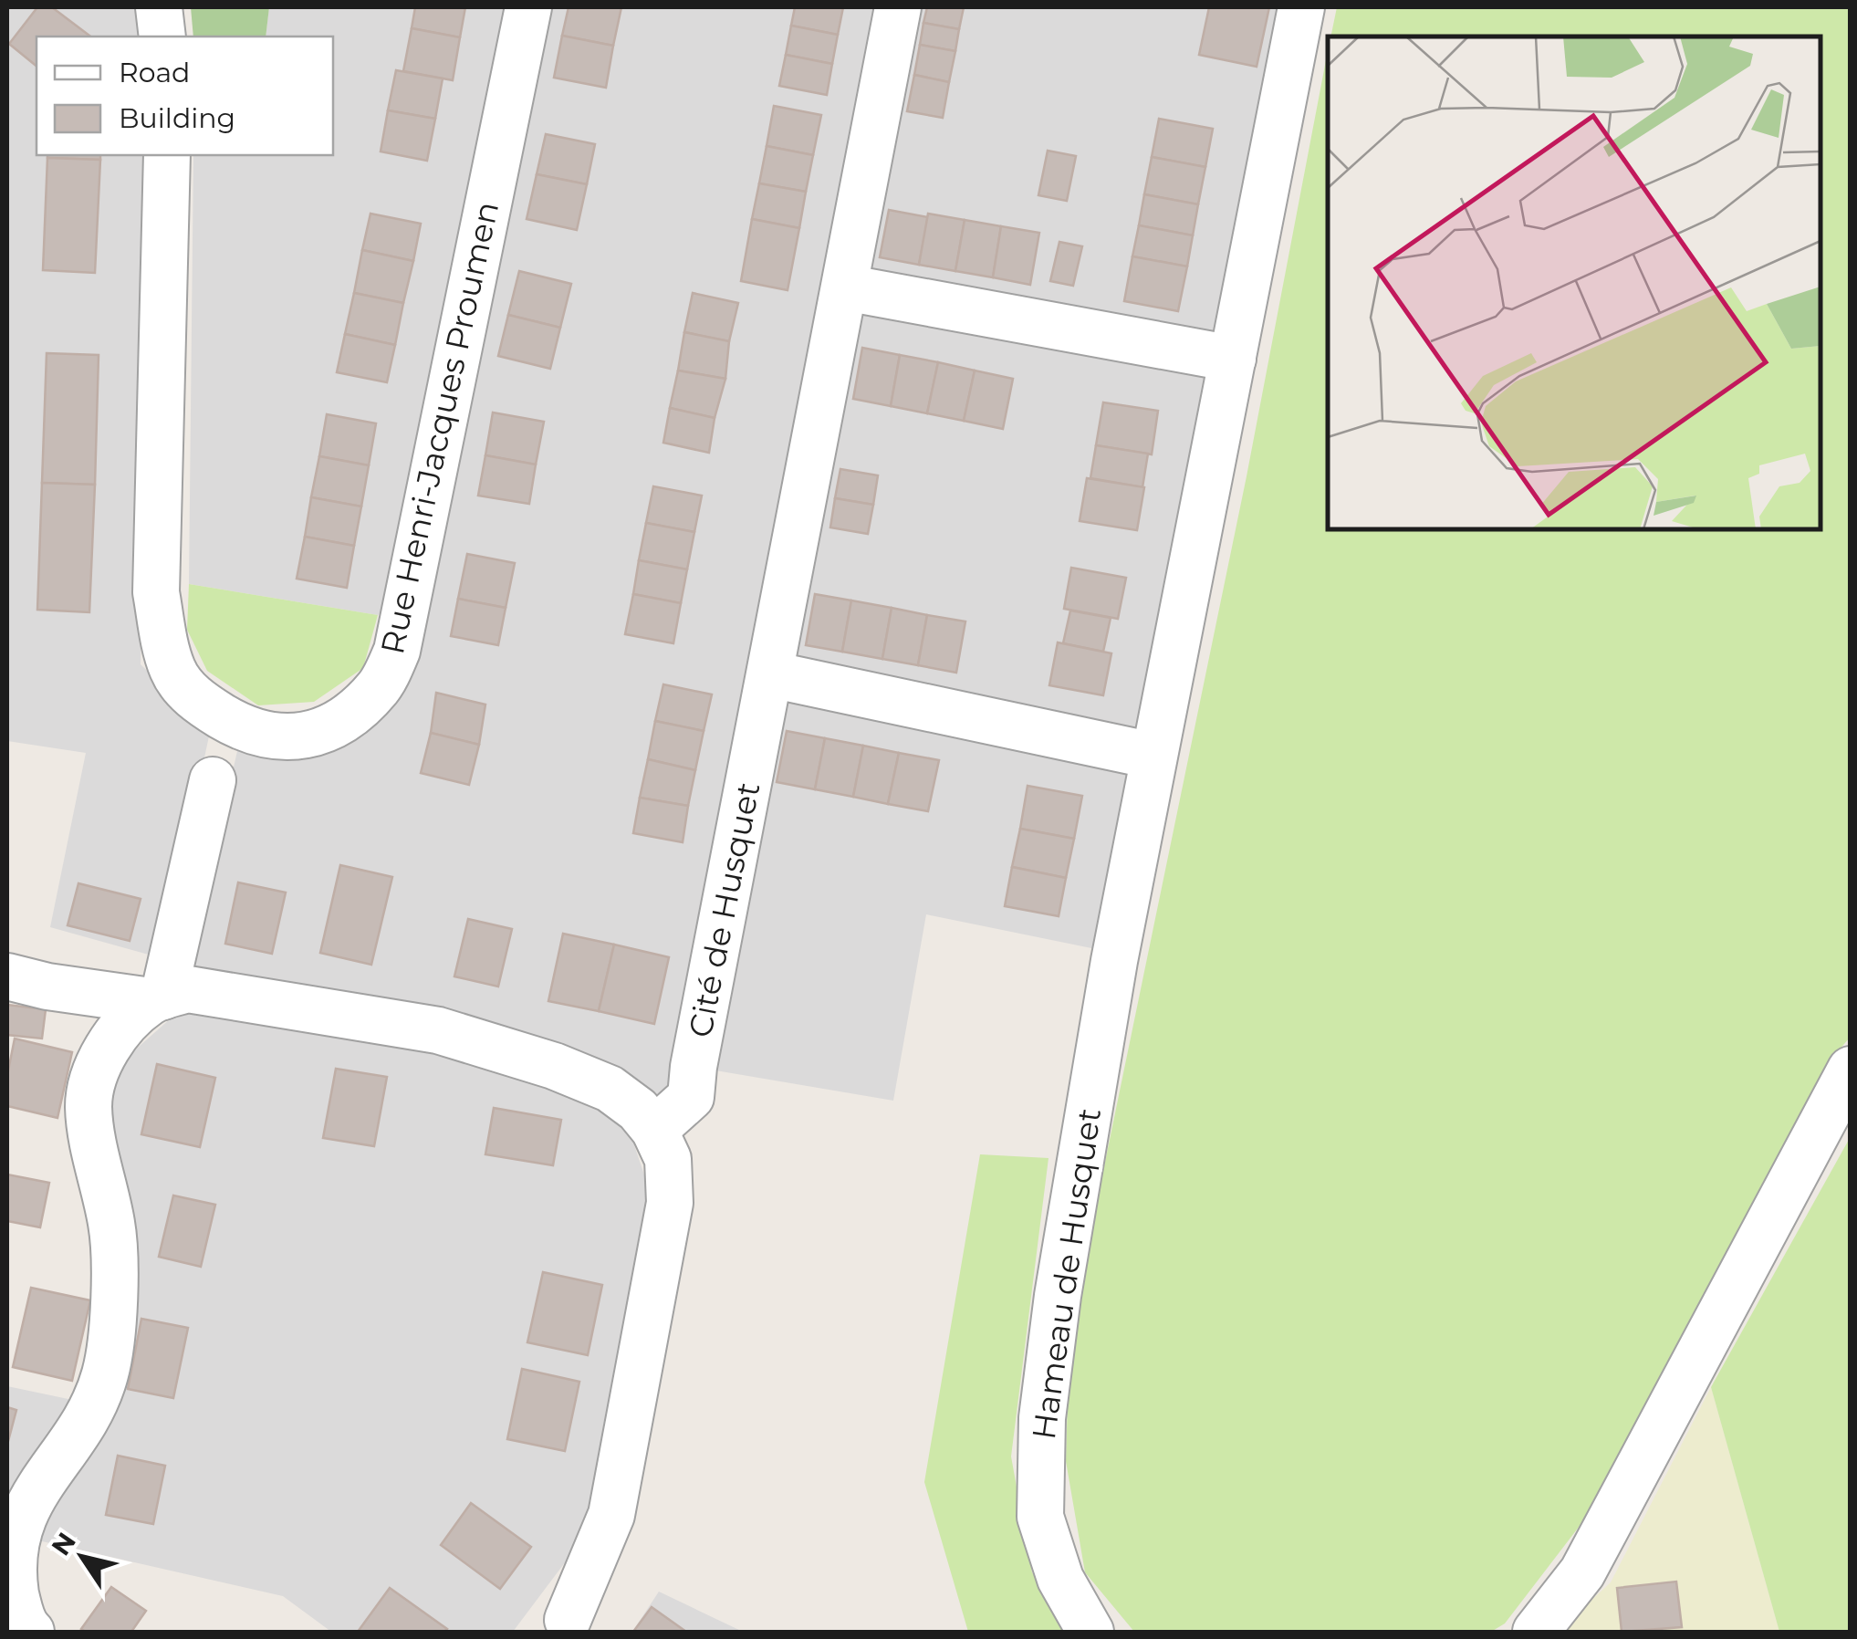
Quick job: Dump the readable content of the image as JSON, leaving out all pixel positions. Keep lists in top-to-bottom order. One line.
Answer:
{"streets":{"street":["Rue Henri-Jacques Proumen","Cité de Husquet","Hameau de Husquet"]},"legend":["Road","Building"],"north":"top left"}
